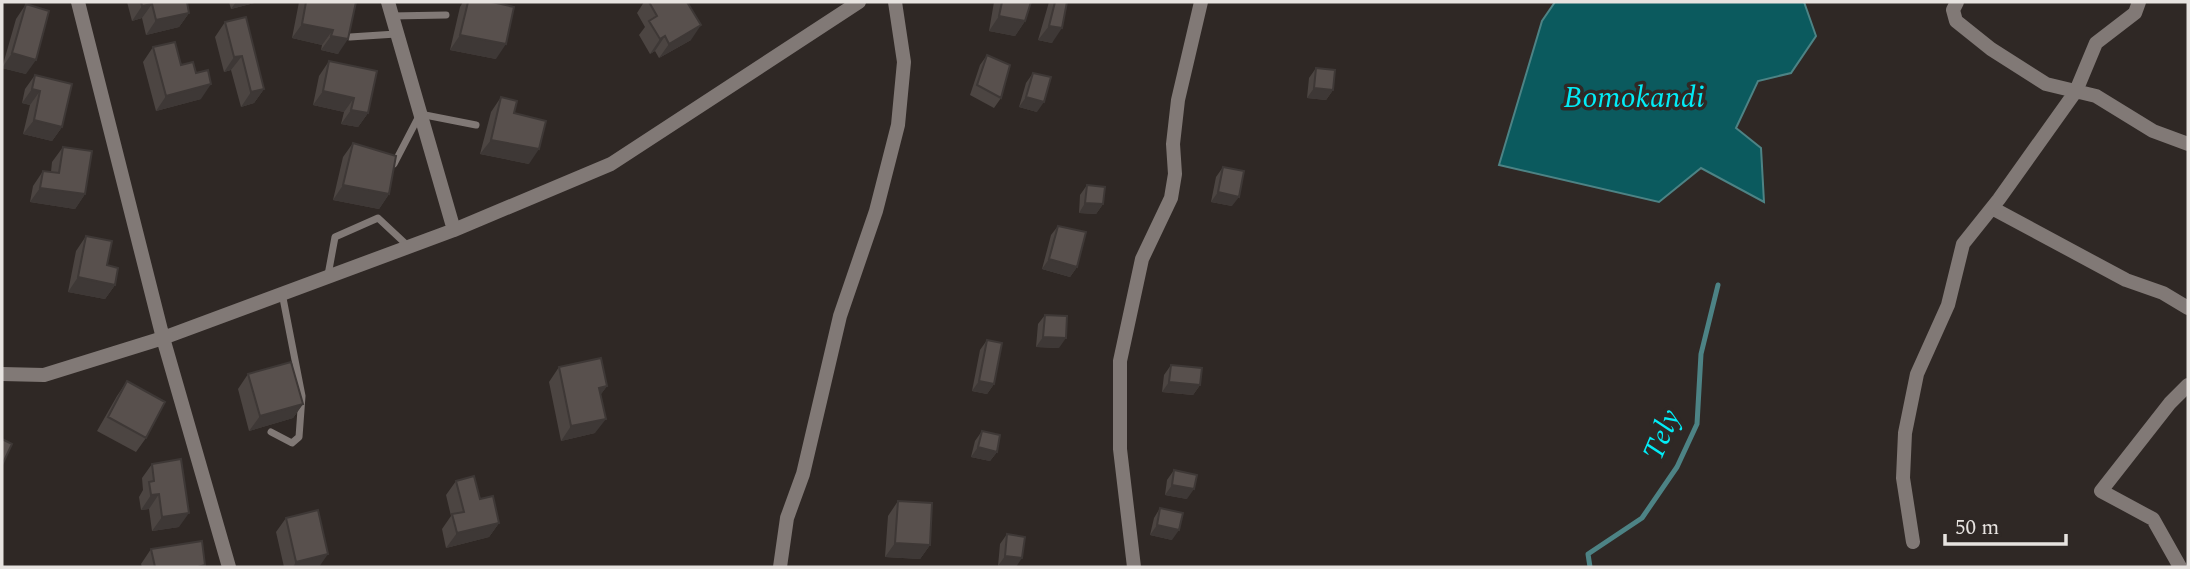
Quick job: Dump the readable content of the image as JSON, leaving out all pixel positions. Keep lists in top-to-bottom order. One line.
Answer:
{"water":["Bomokandi","Tely"],"scale_bar":"50 m"}
